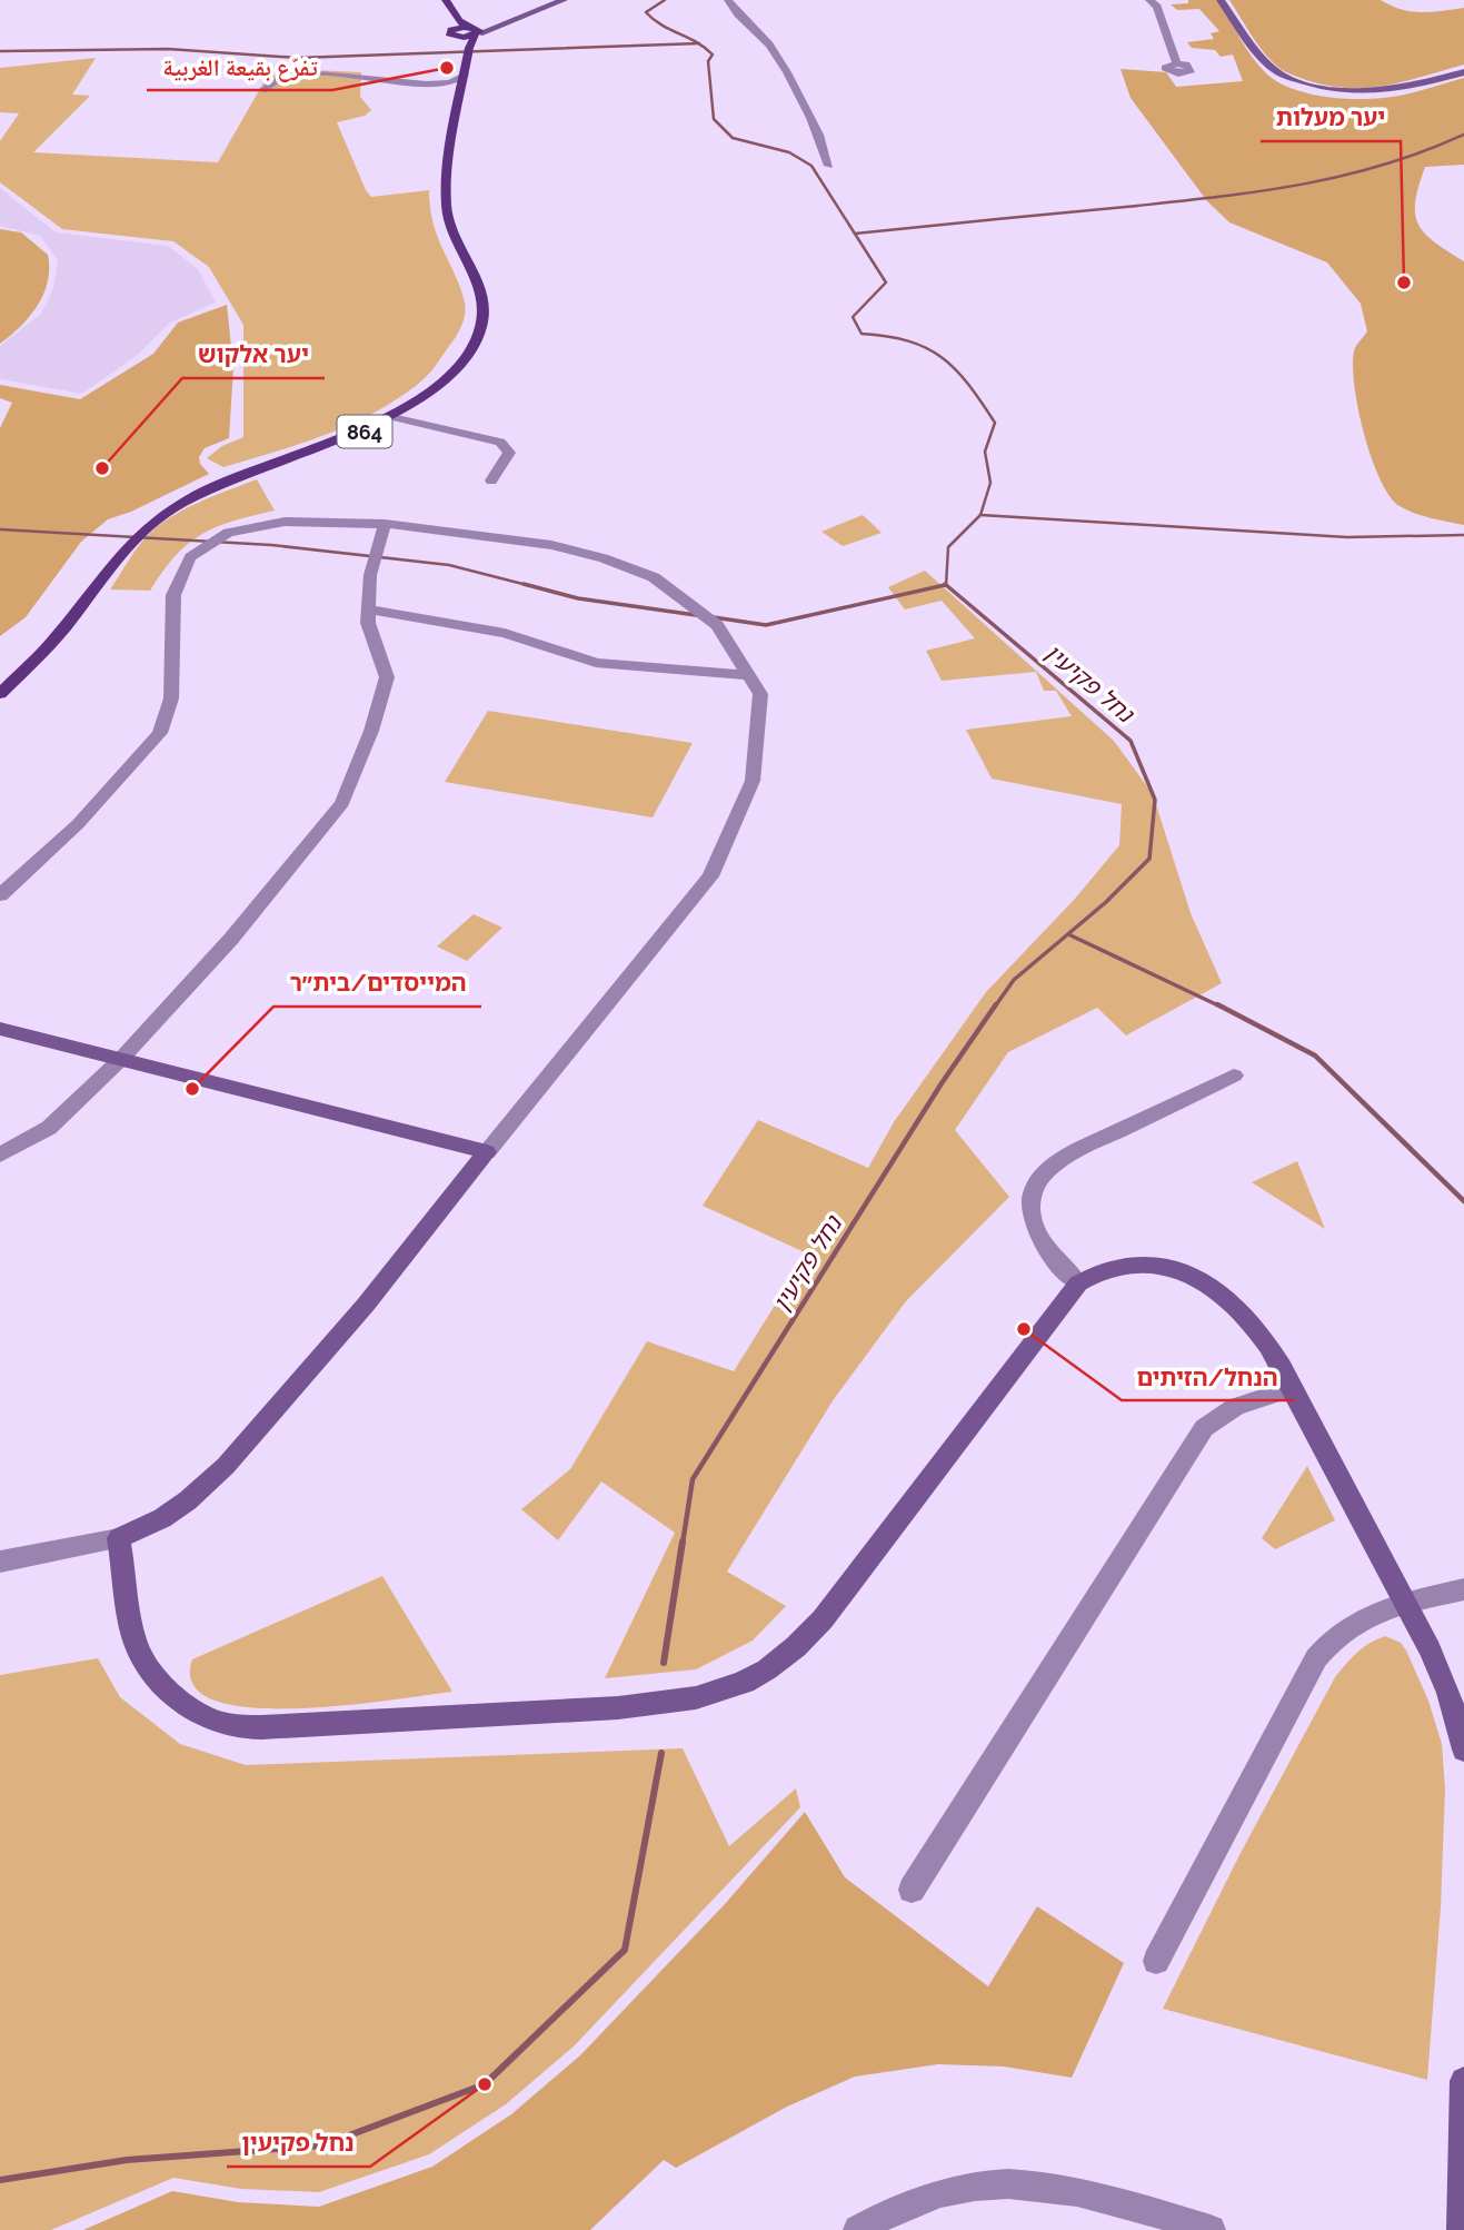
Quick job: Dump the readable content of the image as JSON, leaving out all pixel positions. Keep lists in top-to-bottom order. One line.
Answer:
{"streets":{"main road":["864"]},"water":["נחל פקיעין"],"places":["تفرّع بقيعة الغربية","יער מעלות","יער אלקוש","המייסדים/בית״ר","הנחל/הזיתים","נחל פקיעין"]}
